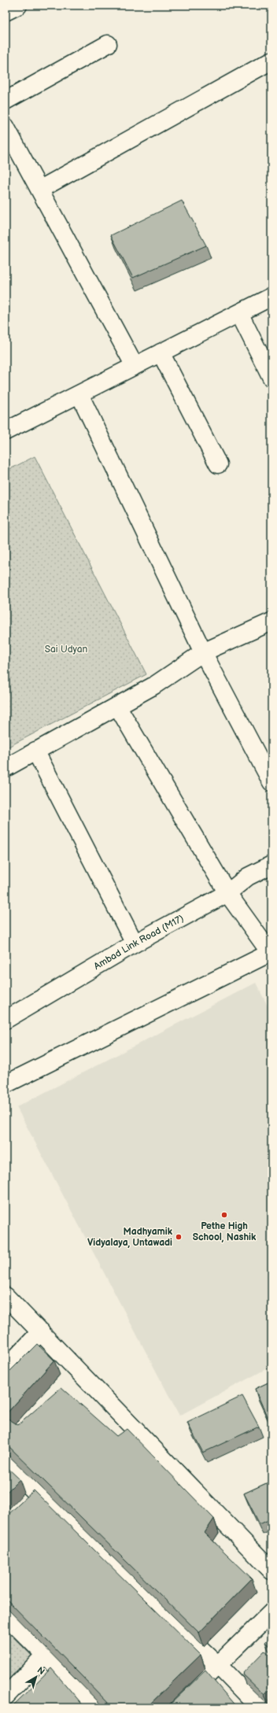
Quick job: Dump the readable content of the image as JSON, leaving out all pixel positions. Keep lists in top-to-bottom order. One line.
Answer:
{"streets":{"street":["Ambad Link Road (M17)"]},"parks":["Sai Udyan"],"places":["Pethe High School, Nashik","Madhyamik Vidyalaya, Untawadi"],"north":"top right"}
